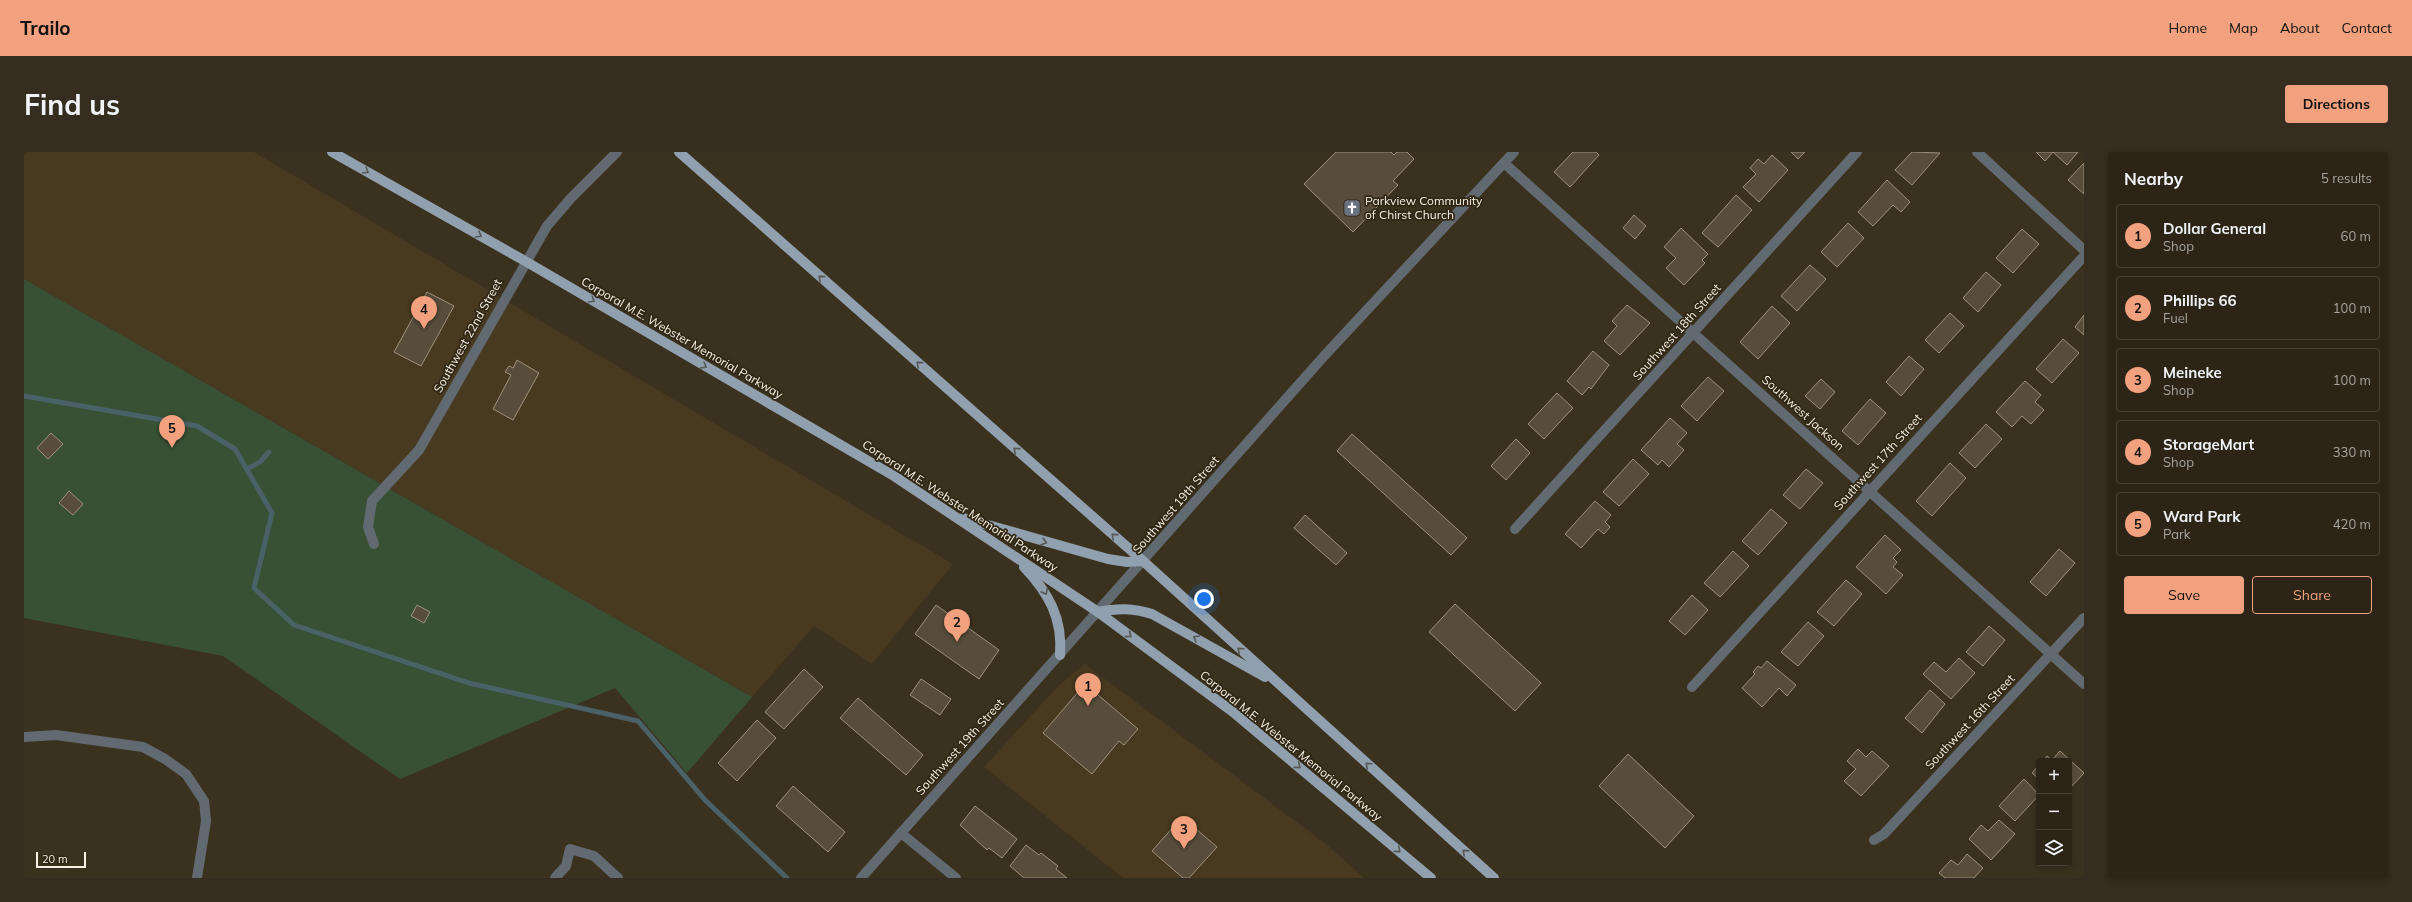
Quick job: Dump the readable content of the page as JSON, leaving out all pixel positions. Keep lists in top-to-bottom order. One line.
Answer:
{"streets":{"main road":["Corporal M.E. Webster Memorial Parkway"],"street":["Southwest 18th Street","Southwest 22nd Street","Southwest Jackson","Southwest 17th Street","Southwest 19th Street","Southwest 16th Street"]},"crossings":[["Southwest 18th Street","Southwest Jackson"],["Southwest 22nd Street","Corporal M.E. Webster Memorial Parkway"],["Corporal M.E. Webster Memorial Parkway","Southwest 19th Street"],["Southwest Jackson","Southwest 17th Street"],["Southwest Jackson","Southwest 19th Street"],["Southwest Jackson","Southwest 16th Street"]],"places":{"church":["Parkview Community of Chirst Church"]},"scale_bar":"20 m","page":{"header":"Trailo","nav":["Home","Map","About","Contact"],"buttons":["Directions",["Save","Share"]],"title":"Find us","heading":["Nearby","5 results"],"list":[{"mark":"1","name":"Dollar General","note":"Shop","value":"60 m"},{"mark":"2","name":"Phillips 66","note":"Fuel","value":"100 m"},{"mark":"3","name":"Meineke","note":"Shop","value":"100 m"},{"mark":"4","name":"StorageMart","note":"Shop","value":"330 m"},{"mark":"5","name":"Ward Park","note":"Park","value":"420 m"}],"pins":["4","5","2","1","3"],"map_buttons":["+","−"],"scale":"20 m"}}
